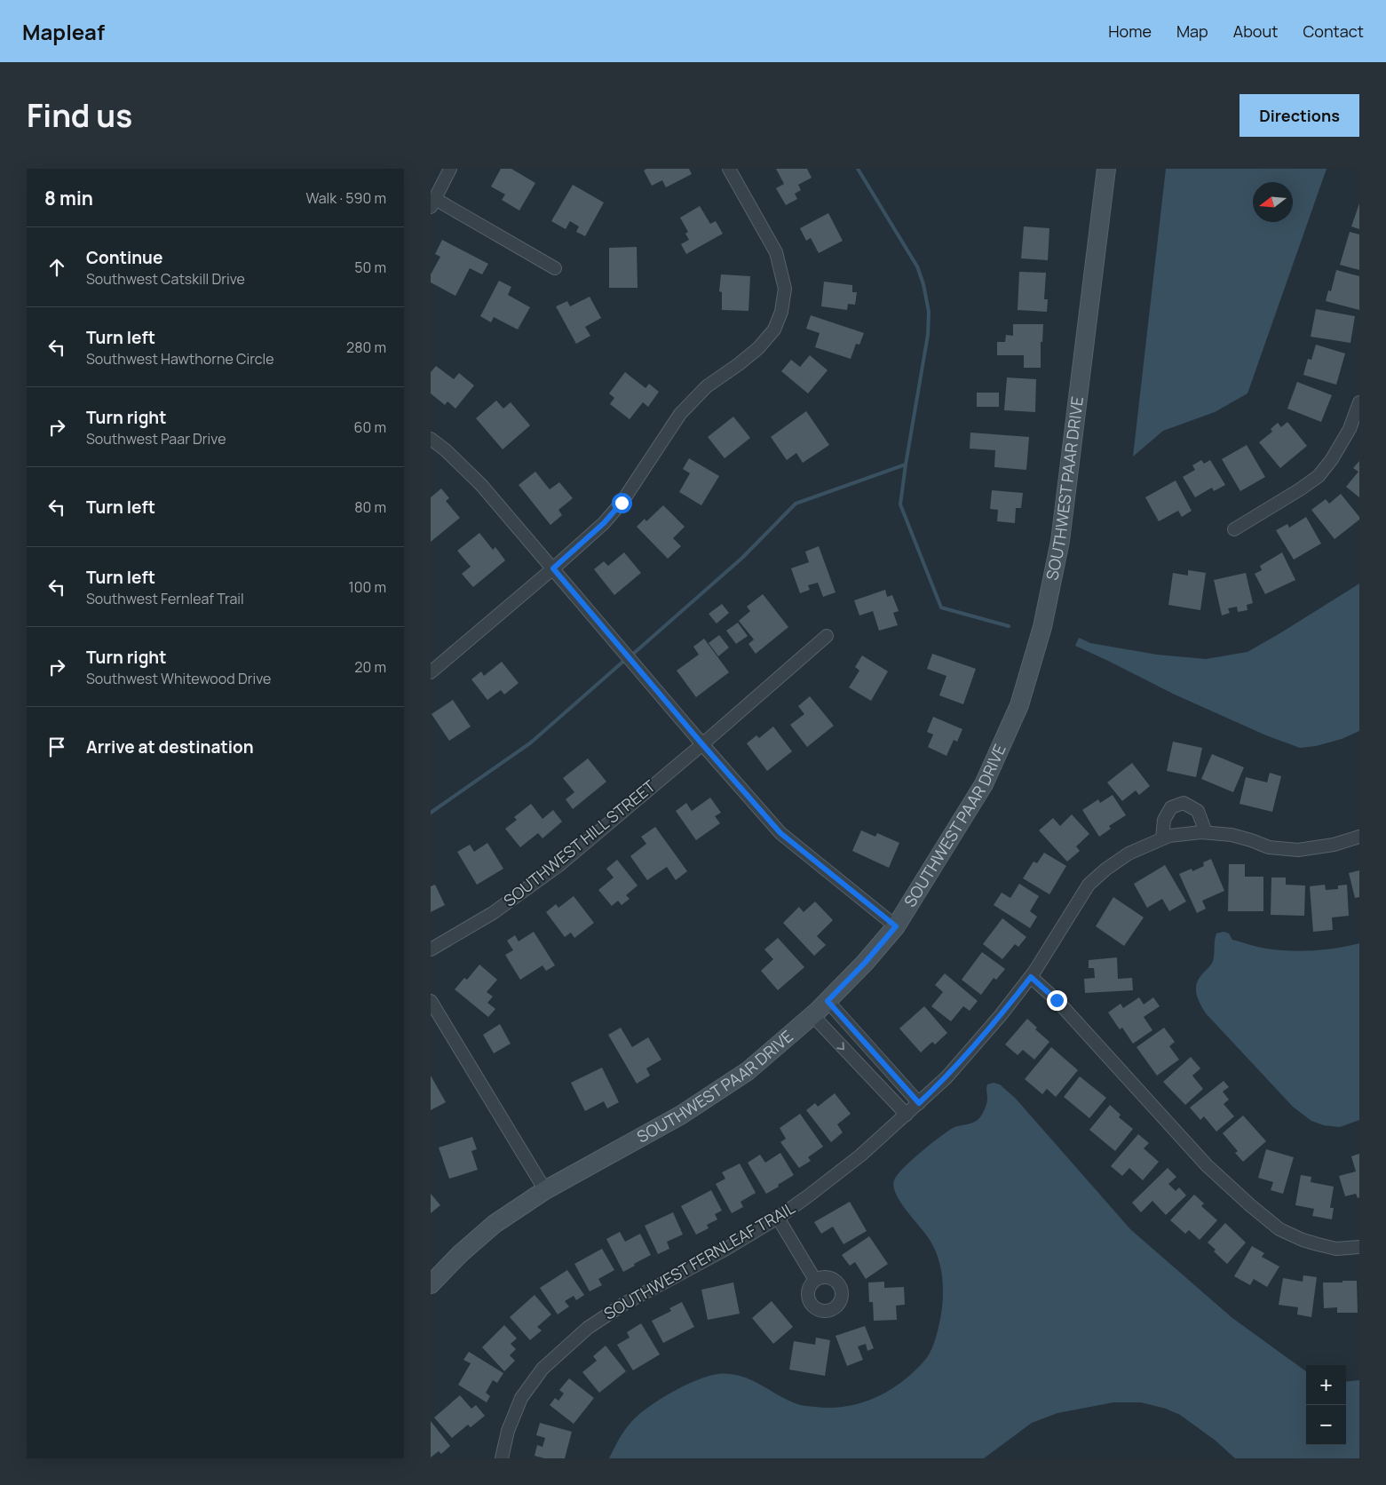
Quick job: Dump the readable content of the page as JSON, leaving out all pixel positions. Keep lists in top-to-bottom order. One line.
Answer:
{"streets":{"street":["SOUTHWEST PAAR DRIVE","SOUTHWEST HILL STREET","SOUTHWEST FERNLEAF TRAIL"]},"north":"left","page":{"header":"Mapleaf","nav":["Home","Map","About","Contact"],"title":"Find us","buttons":"Directions","heading":["8 min","Walk · 590 m"],"list":[["Continue","Southwest Catskill Drive","50 m"],["Turn left","Southwest Hawthorne Circle","280 m"],["Turn right","Southwest Paar Drive","60 m"],["Turn left","80 m"],["Turn left","Southwest Fernleaf Trail","100 m"],["Turn right","Southwest Whitewood Drive","20 m"],"Arrive at destination"],"map_buttons":["+","−"]}}
